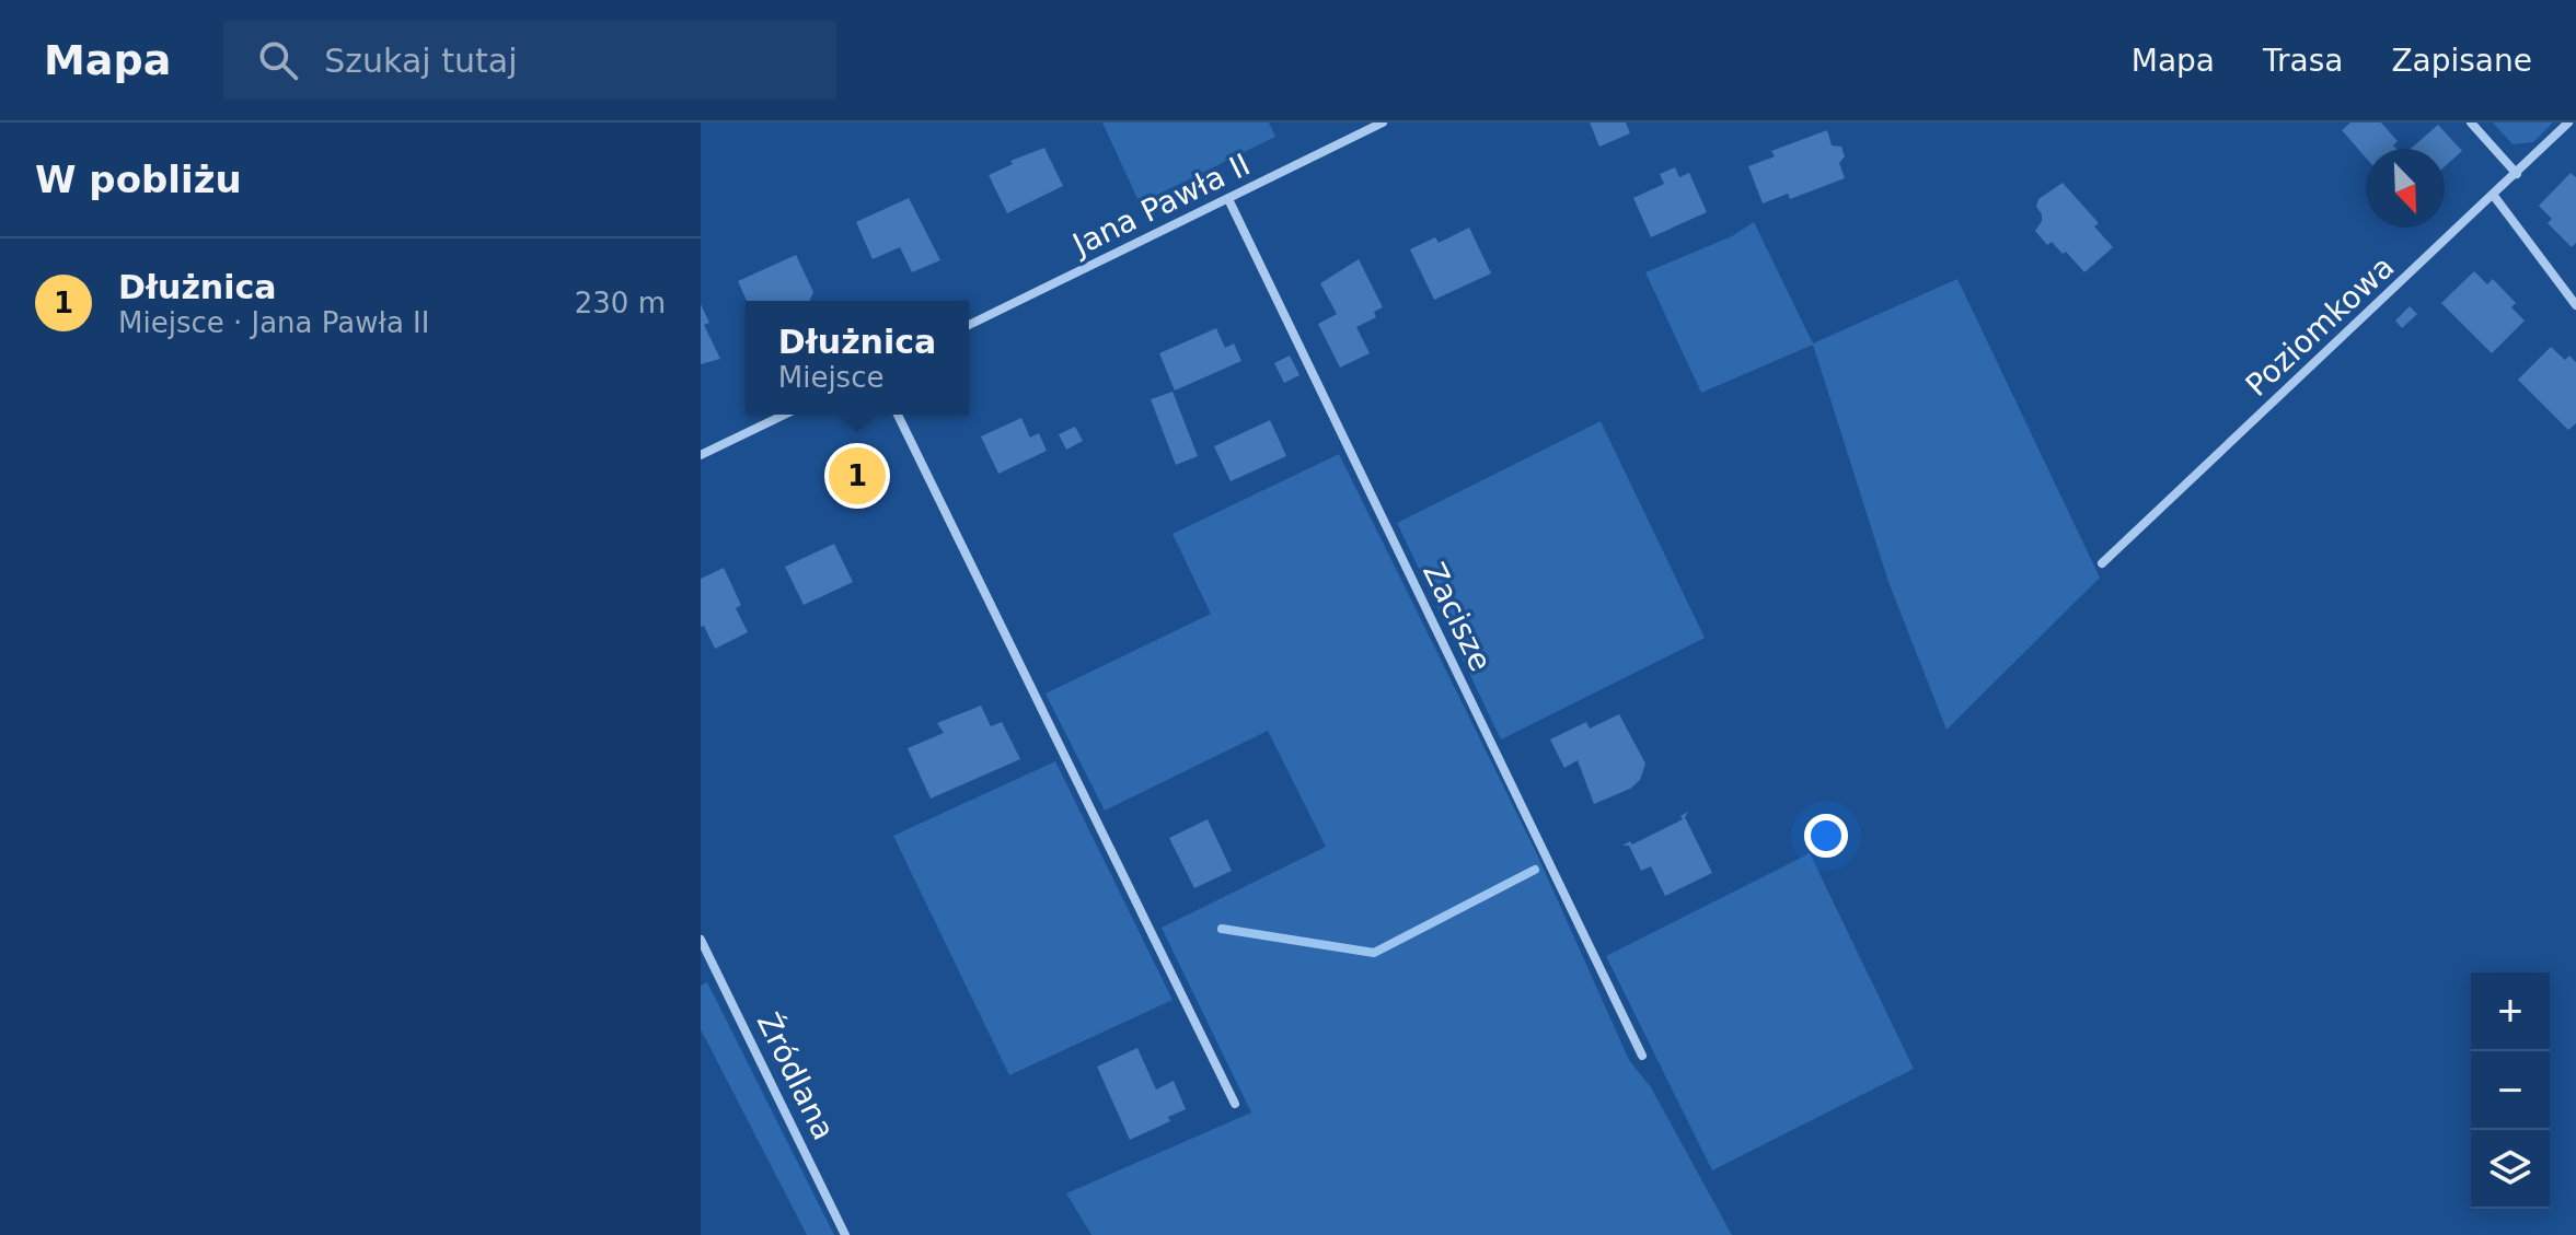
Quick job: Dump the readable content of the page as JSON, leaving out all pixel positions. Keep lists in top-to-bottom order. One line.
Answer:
{"streets":{"street":["Jana Pawła II","Poziomkowa","Zacisze","Źródlana"]},"crossings":[["Jana Pawła II","Zacisze"]],"north":"bottom right","page":{"header":"Mapa","search":"Szukaj tutaj","nav":["Mapa","Trasa","Zapisane"],"heading":"W pobliżu","list":[{"mark":"1","name":"Dłużnica","note":"Miejsce · Jana Pawła II","value":"230 m"}],"popup":["Dłużnica","Miejsce"],"pins":"1","map_buttons":["+","−"]}}
